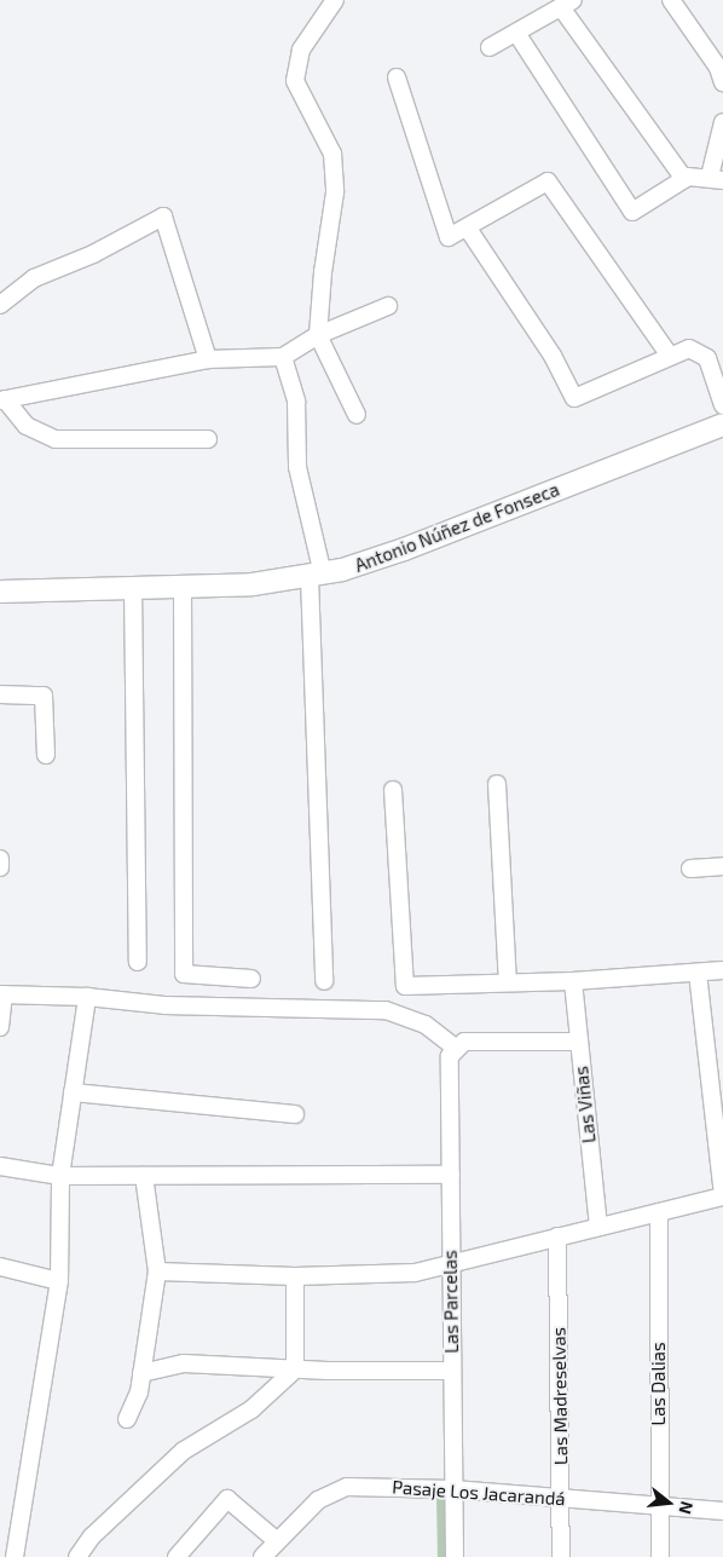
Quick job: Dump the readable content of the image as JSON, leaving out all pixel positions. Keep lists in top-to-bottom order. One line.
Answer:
{"streets":{"main road":["Antonio Núñez de Fonseca"],"street":["Las Viñas","Las Parcelas","Las Dalias","Las Madreselvas","Pasaje Los Jacarandá"]},"crossings":[["Las Parcelas","Pasaje Los Jacarandá"],["Las Dalias","Pasaje Los Jacarandá"],["Las Madreselvas","Pasaje Los Jacarandá"]],"north":"right"}
